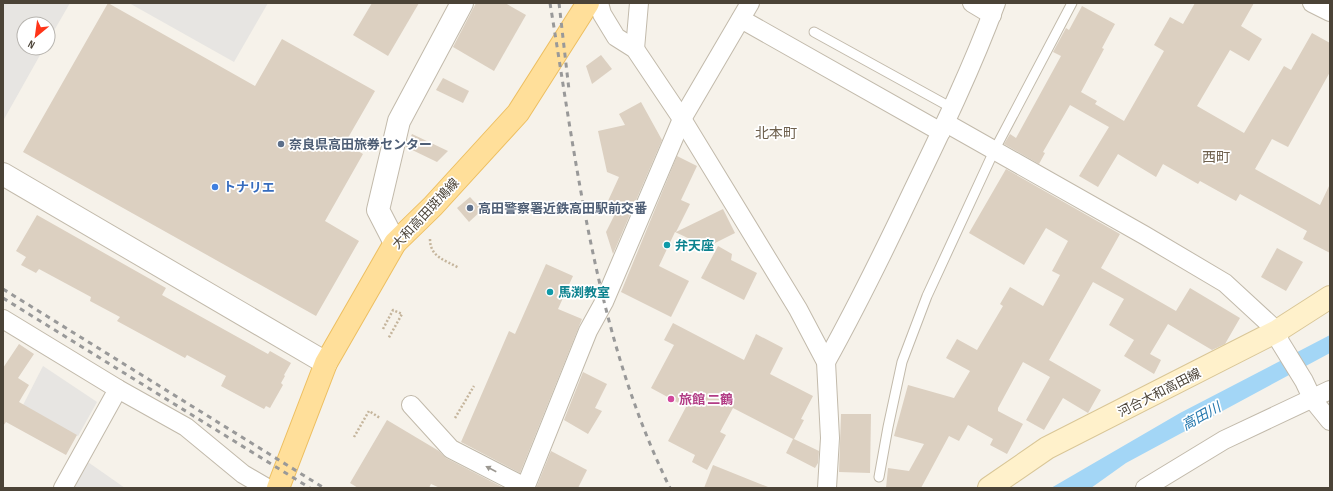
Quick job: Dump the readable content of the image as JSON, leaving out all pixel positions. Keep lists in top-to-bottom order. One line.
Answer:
{"streets":{"main road":["大和高田斑鳩線","河合大和高田線"]},"districts":["北本町","西町"],"water":["高田川"],"places":["奈良県高田旅券センター","トナリエ","高田警察署近鉄高田駅前交番","弁天座","馬渕教室","旅館 二鶴"],"north":"bottom left"}
